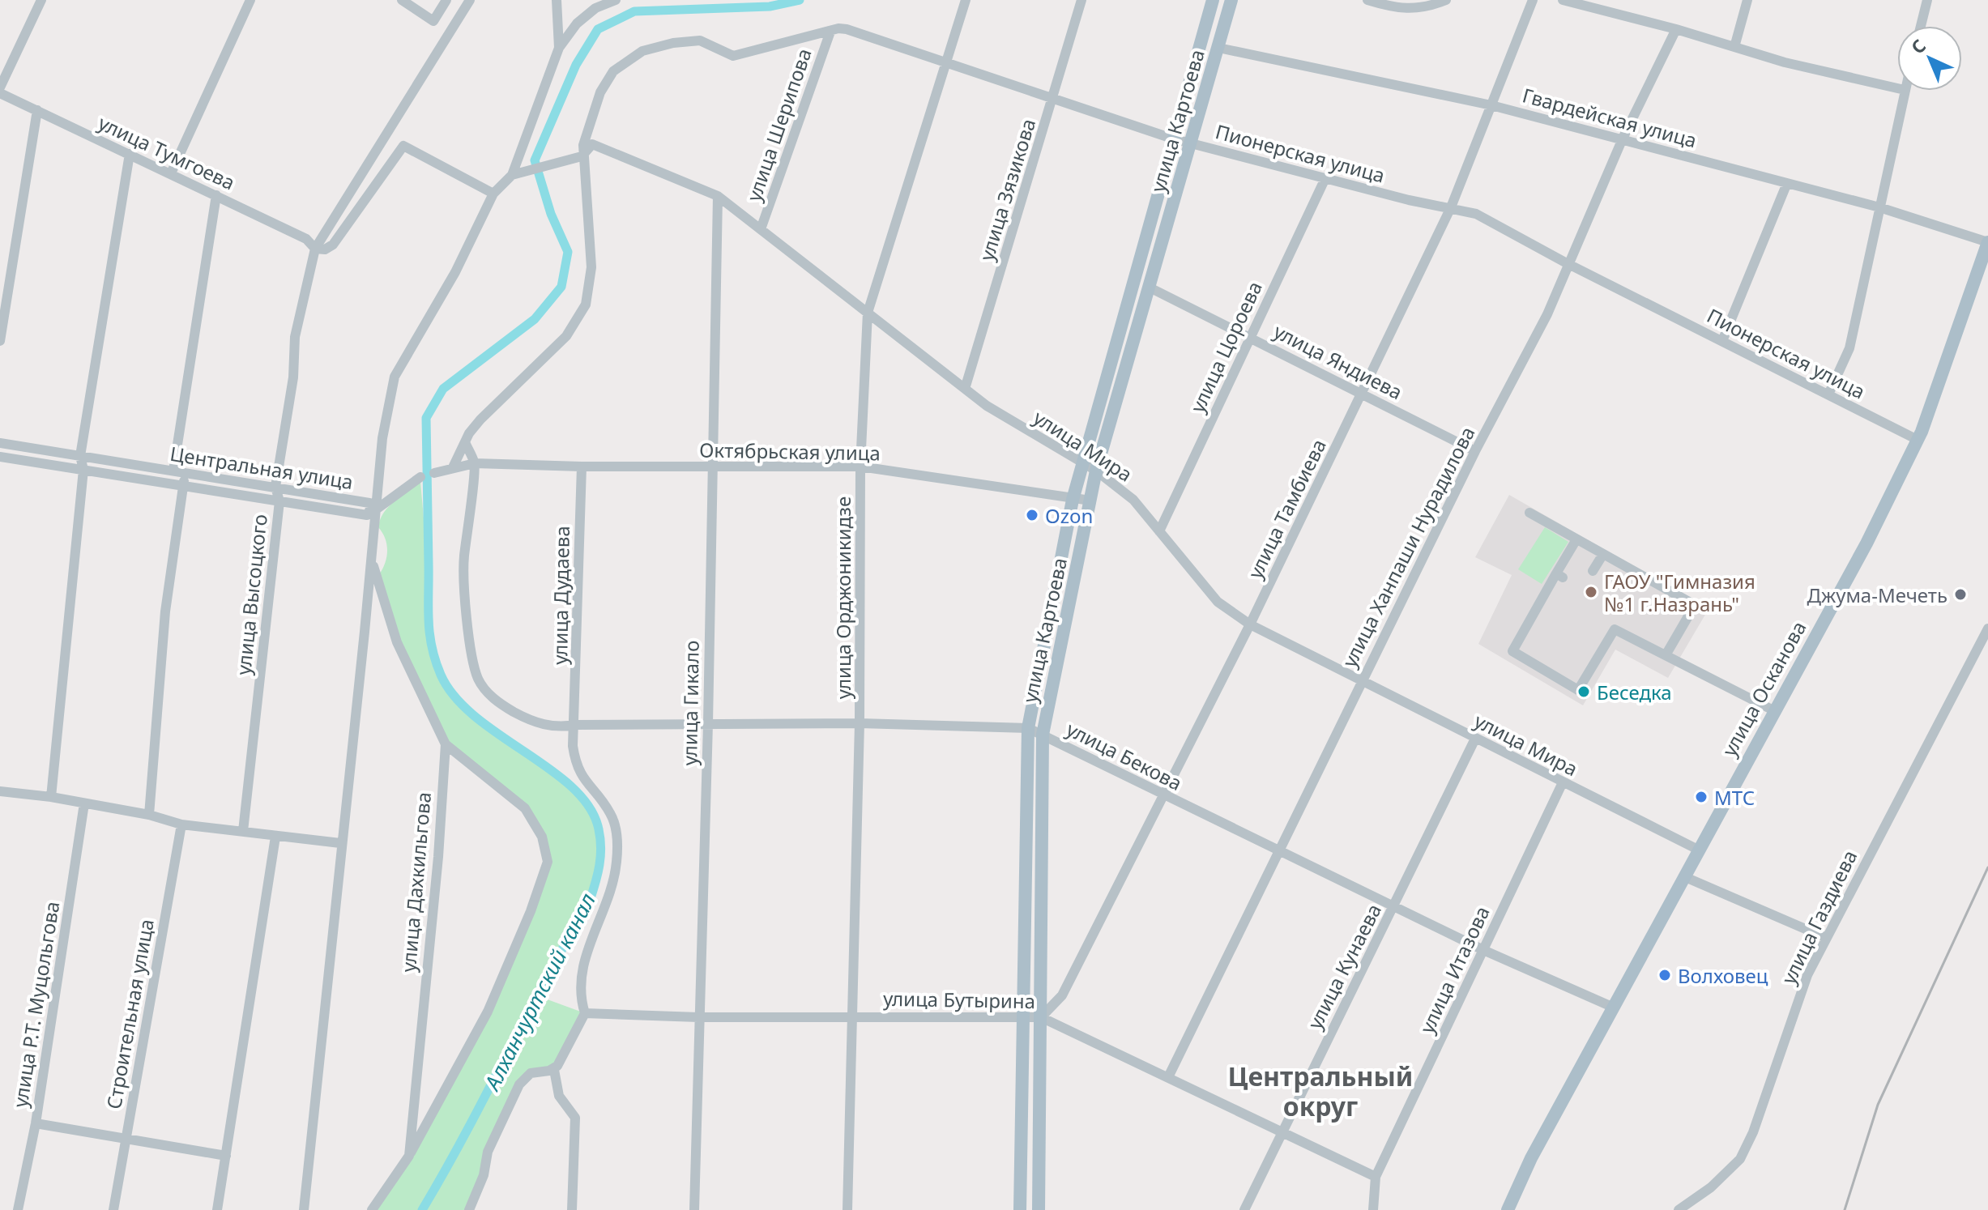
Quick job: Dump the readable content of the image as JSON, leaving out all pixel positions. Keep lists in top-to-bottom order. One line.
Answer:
{"streets":{"main road":["улица Картоева","улица Осканова"],"street":["Гвардейская улица","улица Шерипова","улица Тумгоева","Пионерская улица","улица Зязикова","улица Цороева","улица Яндиева","улица Мира","Октябрьская улица","Центральная улица","улица Тамбиева","улица Ханпаши Нурадилова","улица Высоцкого","улица Дудаева","улица Орджоникидзе","улица Гикало","улица Бекова","улица Дахкильгова","улица Газдиева","улица Кунаева","улица Итазова","улица Бутырина","улица Р.Т. Муцольгова","Строительная улица"]},"crossings":[["Гвардейская улица","улица Картоева"],["Гвардейская улица","улица Тамбиева"],["Гвардейская улица","улица Ханпаши Нурадилова"],["Гвардейская улица","улица Осканова"],["улица Картоева","Пионерская улица"],["улица Картоева","улица Яндиева"],["улица Картоева","улица Мира"],["улица Картоева","Октябрьская улица"],["улица Картоева","улица Тамбиева"],["улица Картоева","улица Бекова"],["улица Картоева","улица Бутырина"],["улица Шерипова","Пионерская улица"],["улица Шерипова","улица Мира"],["улица Тумгоева","улица Высоцкого"],["Пионерская улица","улица Зязикова"],["Пионерская улица","улица Цороева"],["Пионерская улица","улица Мира"],["Пионерская улица","улица Тамбиева"],["Пионерская улица","улица Ханпаши Нурадилова"],["Пионерская улица","улица Орджоникидзе"],["Пионерская улица","улица Осканова"],["улица Зязикова","улица Мира"],["улица Цороева","улица Яндиева"],["улица Цороева","улица Мира"],["улица Яндиева","улица Тамбиева"],["улица Яндиева","улица Ханпаши Нурадилова"],["улица Мира","улица Тамбиева"],["улица Мира","улица Ханпаши Нурадилова"],["улица Мира","улица Орджоникидзе"],["улица Мира","улица Осканова"],["улица Мира","улица Гикало"],["улица Мира","улица Кунаева"],["улица Мира","улица Итазова"],["Октябрьская улица","улица Дудаева"],["Октябрьская улица","улица Орджоникидзе"],["Октябрьская улица","улица Гикало"],["Октябрьская улица","улица Бекова"],["Центральная улица","улица Высоцкого"],["улица Тамбиева","улица Бекова"],["улица Тамбиева","улица Бутырина"],["улица Ханпаши Нурадилова","улица Бекова"],["улица Ханпаши Нурадилова","улица Бутырина"],["улица Дудаева","улица Бекова"],["улица Дудаева","улица Бутырина"],["улица Орджоникидзе","улица Бекова"],["улица Орджоникидзе","улица Бутырина"],["улица Осканова","улица Бекова"],["улица Гикало","улица Бекова"],["улица Гикало","улица Бутырина"],["улица Бекова","улица Кунаева"],["улица Бекова","улица Итазова"],["улица Кунаева","улица Бутырина"],["улица Итазова","улица Бутырина"]],"districts":["Центральный округ"],"water":["Алханчуртский канал"],"places":["Ozon","ГАОУ \"Гимназия №1 г.Назрань\"","Джума-Мечеть","Беседка","МТС","Волховец"],"north":"top left"}
